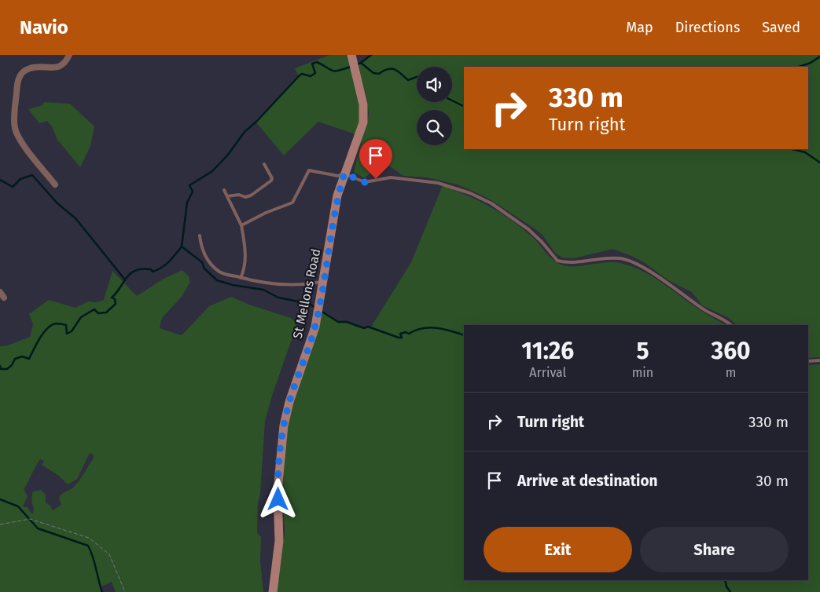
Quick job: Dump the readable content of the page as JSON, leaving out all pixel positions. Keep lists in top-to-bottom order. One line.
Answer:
{"streets":{"main road":["St Mellons Road"]},"page":{"header":"Navio","nav":["Map","Directions","Saved"],"turn":["330 m","Turn right"],"eta":["11:26","Arrival","5","min","360","m"],"list":[{"name":"Turn right","value":"330 m"},{"name":"Arrive at destination","value":"30 m"}],"buttons":["Exit","Share"]}}
